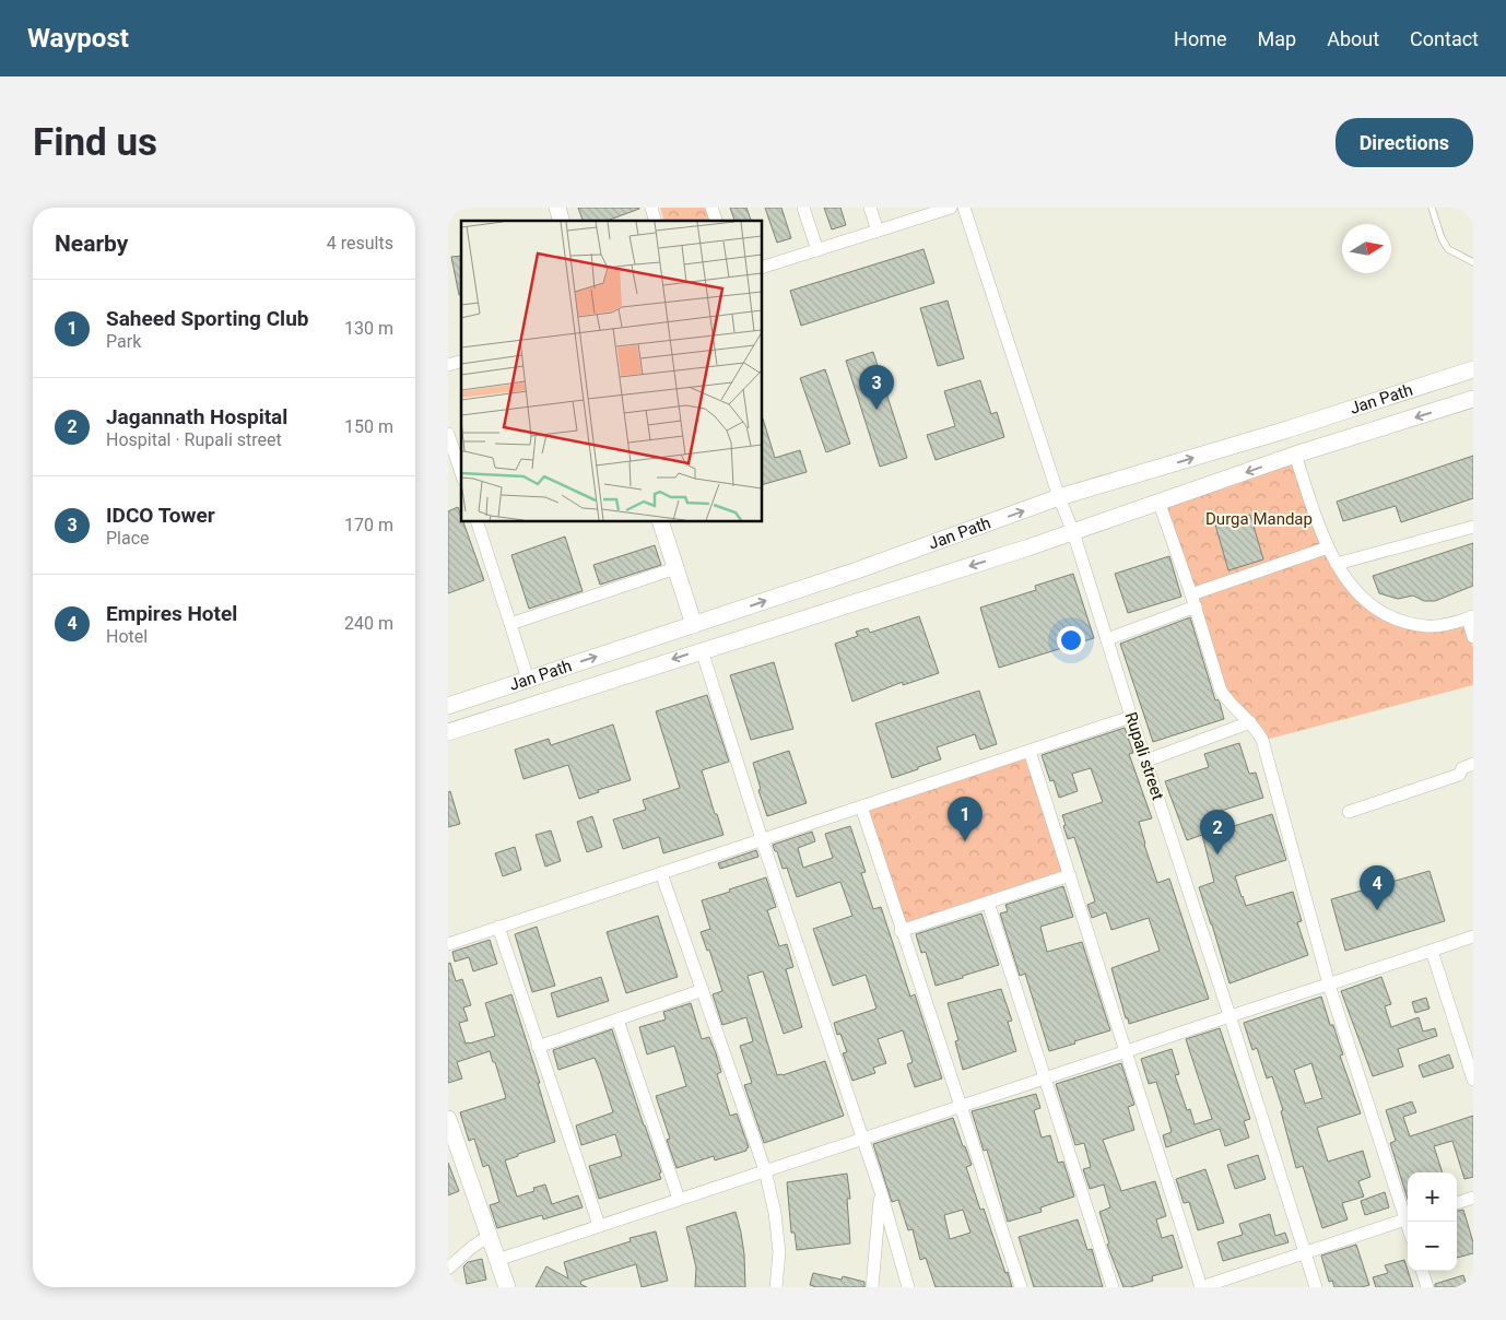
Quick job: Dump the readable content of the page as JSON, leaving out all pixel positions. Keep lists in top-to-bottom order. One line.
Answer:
{"streets":{"main road":["Jan Path"],"street":["Rupali street"]},"crossings":[["Jan Path","Rupali street"]],"parks":["Durga Mandap"],"north":"right","page":{"header":"Waypost","nav":["Home","Map","About","Contact"],"buttons":"Directions","title":"Find us","heading":["Nearby","4 results"],"list":[{"mark":"1","name":"Saheed Sporting Club","note":"Park","value":"130 m"},{"mark":"2","name":"Jagannath Hospital","note":"Hospital · Rupali street","value":"150 m"},{"mark":"3","name":"IDCO Tower","note":"Place","value":"170 m"},{"mark":"4","name":"Empires Hotel","note":"Hotel","value":"240 m"}],"pins":["3","1","2","4"],"map_buttons":["+","−"]}}
